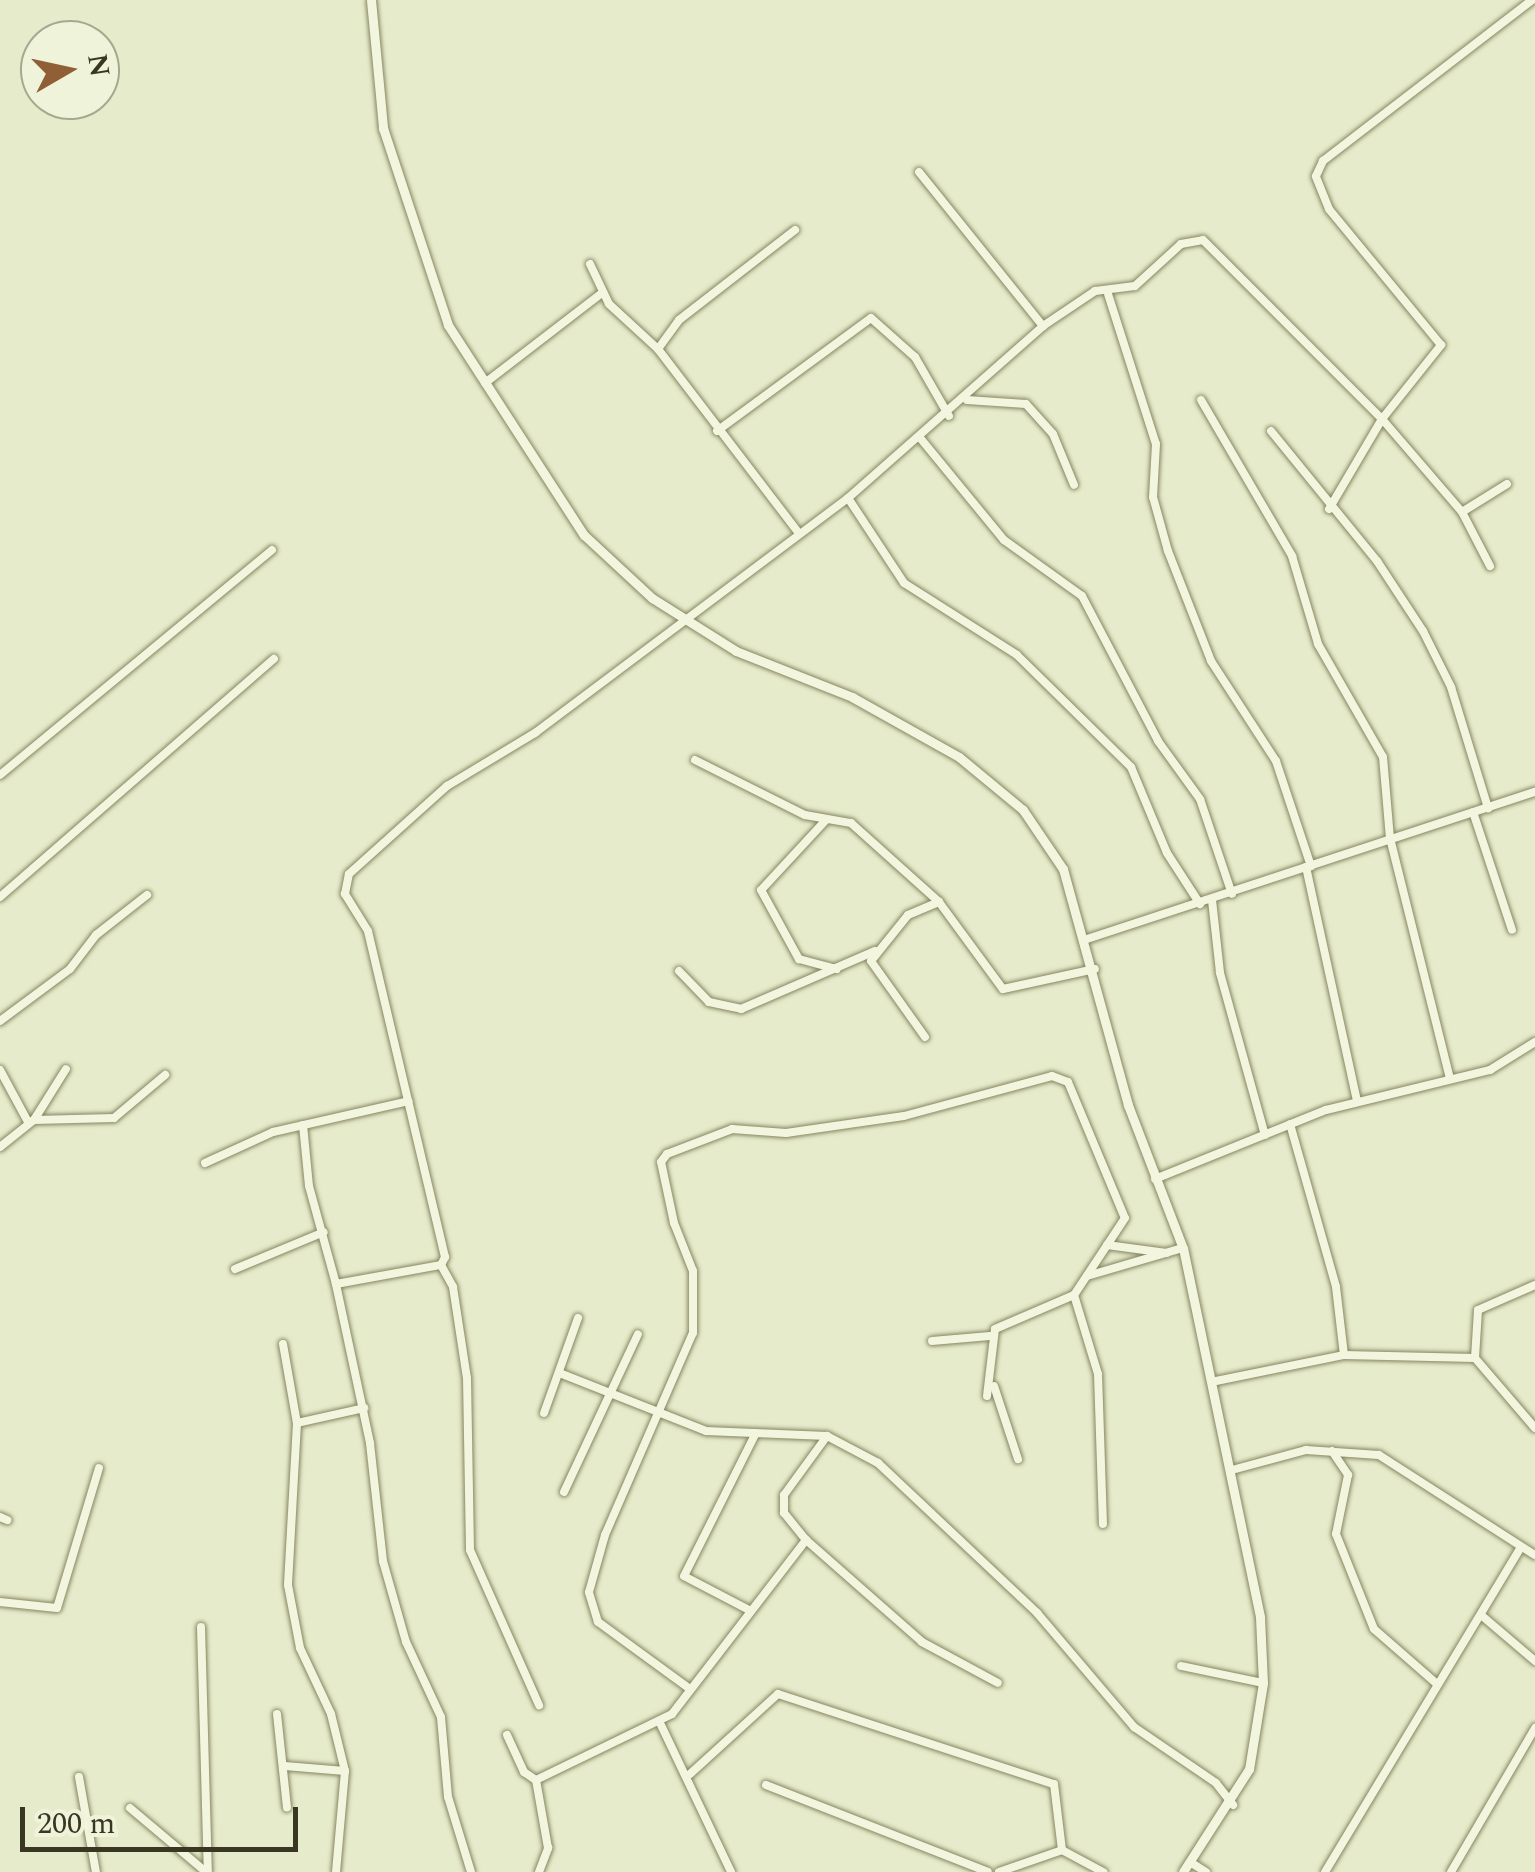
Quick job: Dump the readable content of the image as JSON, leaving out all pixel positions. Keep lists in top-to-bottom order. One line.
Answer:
{"scale_bar":"200 m","north":"right"}
